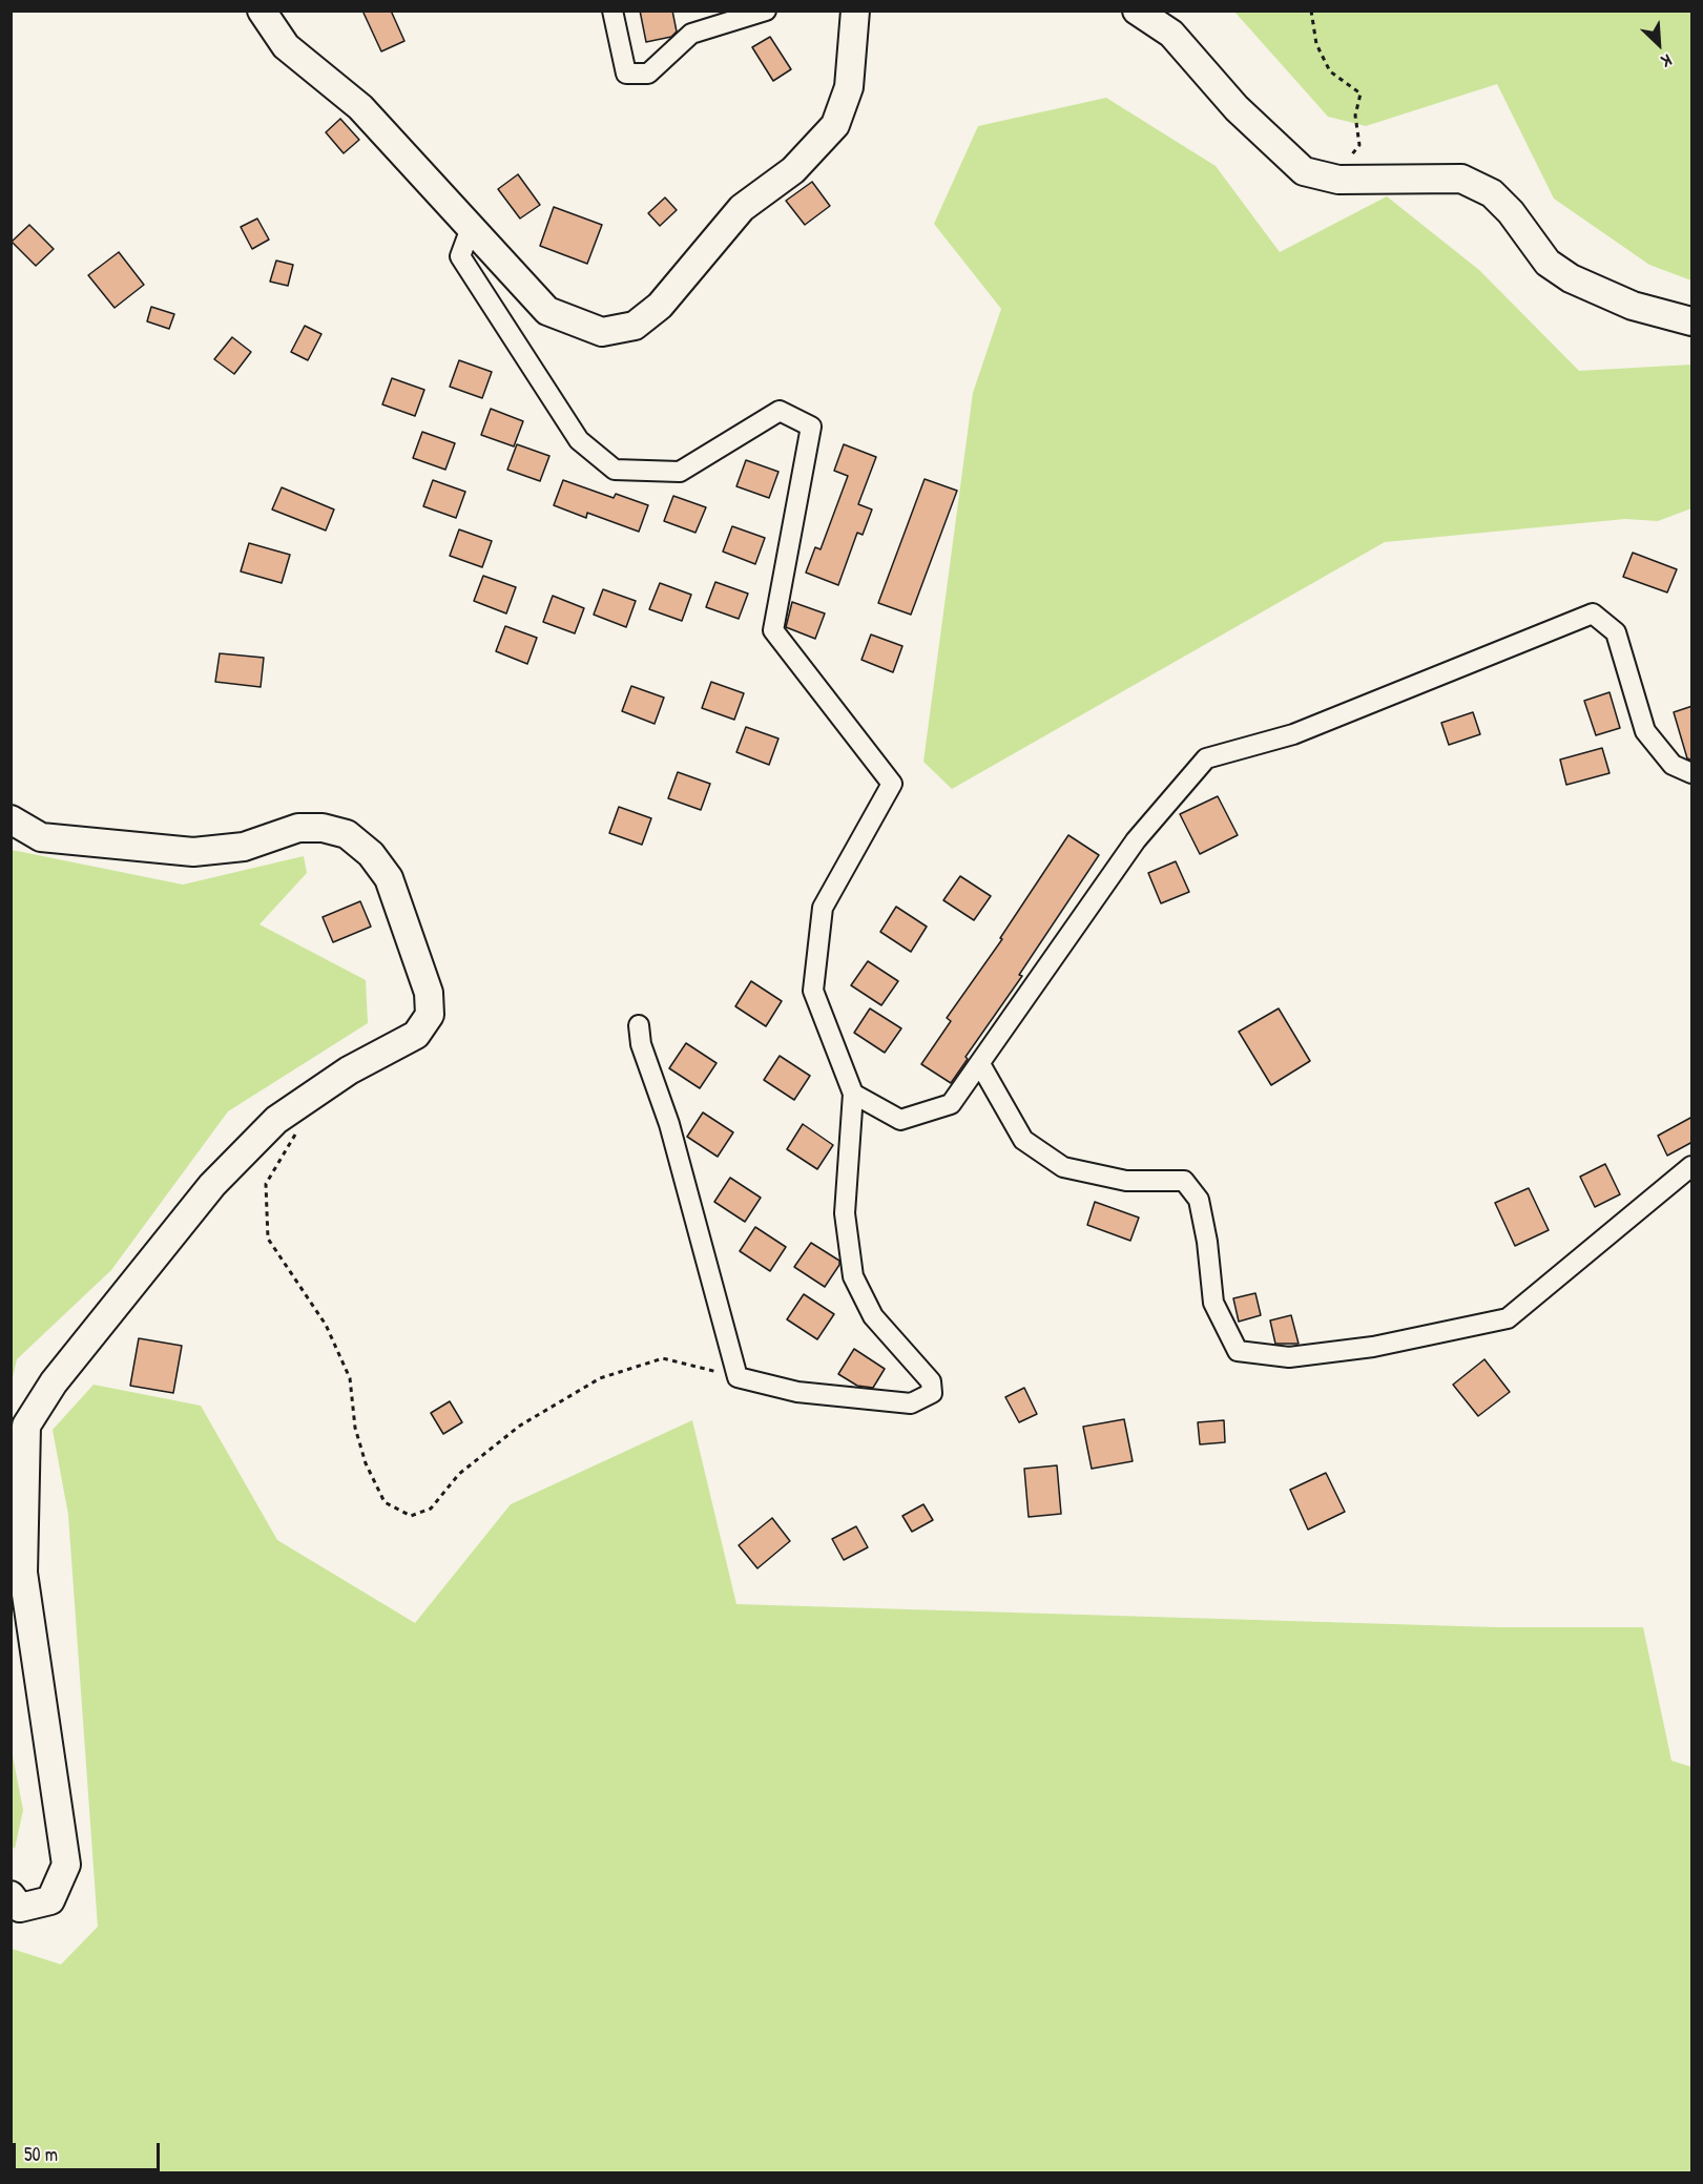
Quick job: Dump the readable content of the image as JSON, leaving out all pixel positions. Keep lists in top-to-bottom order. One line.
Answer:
{"scale_bar":"50 m","north":"bottom right"}
